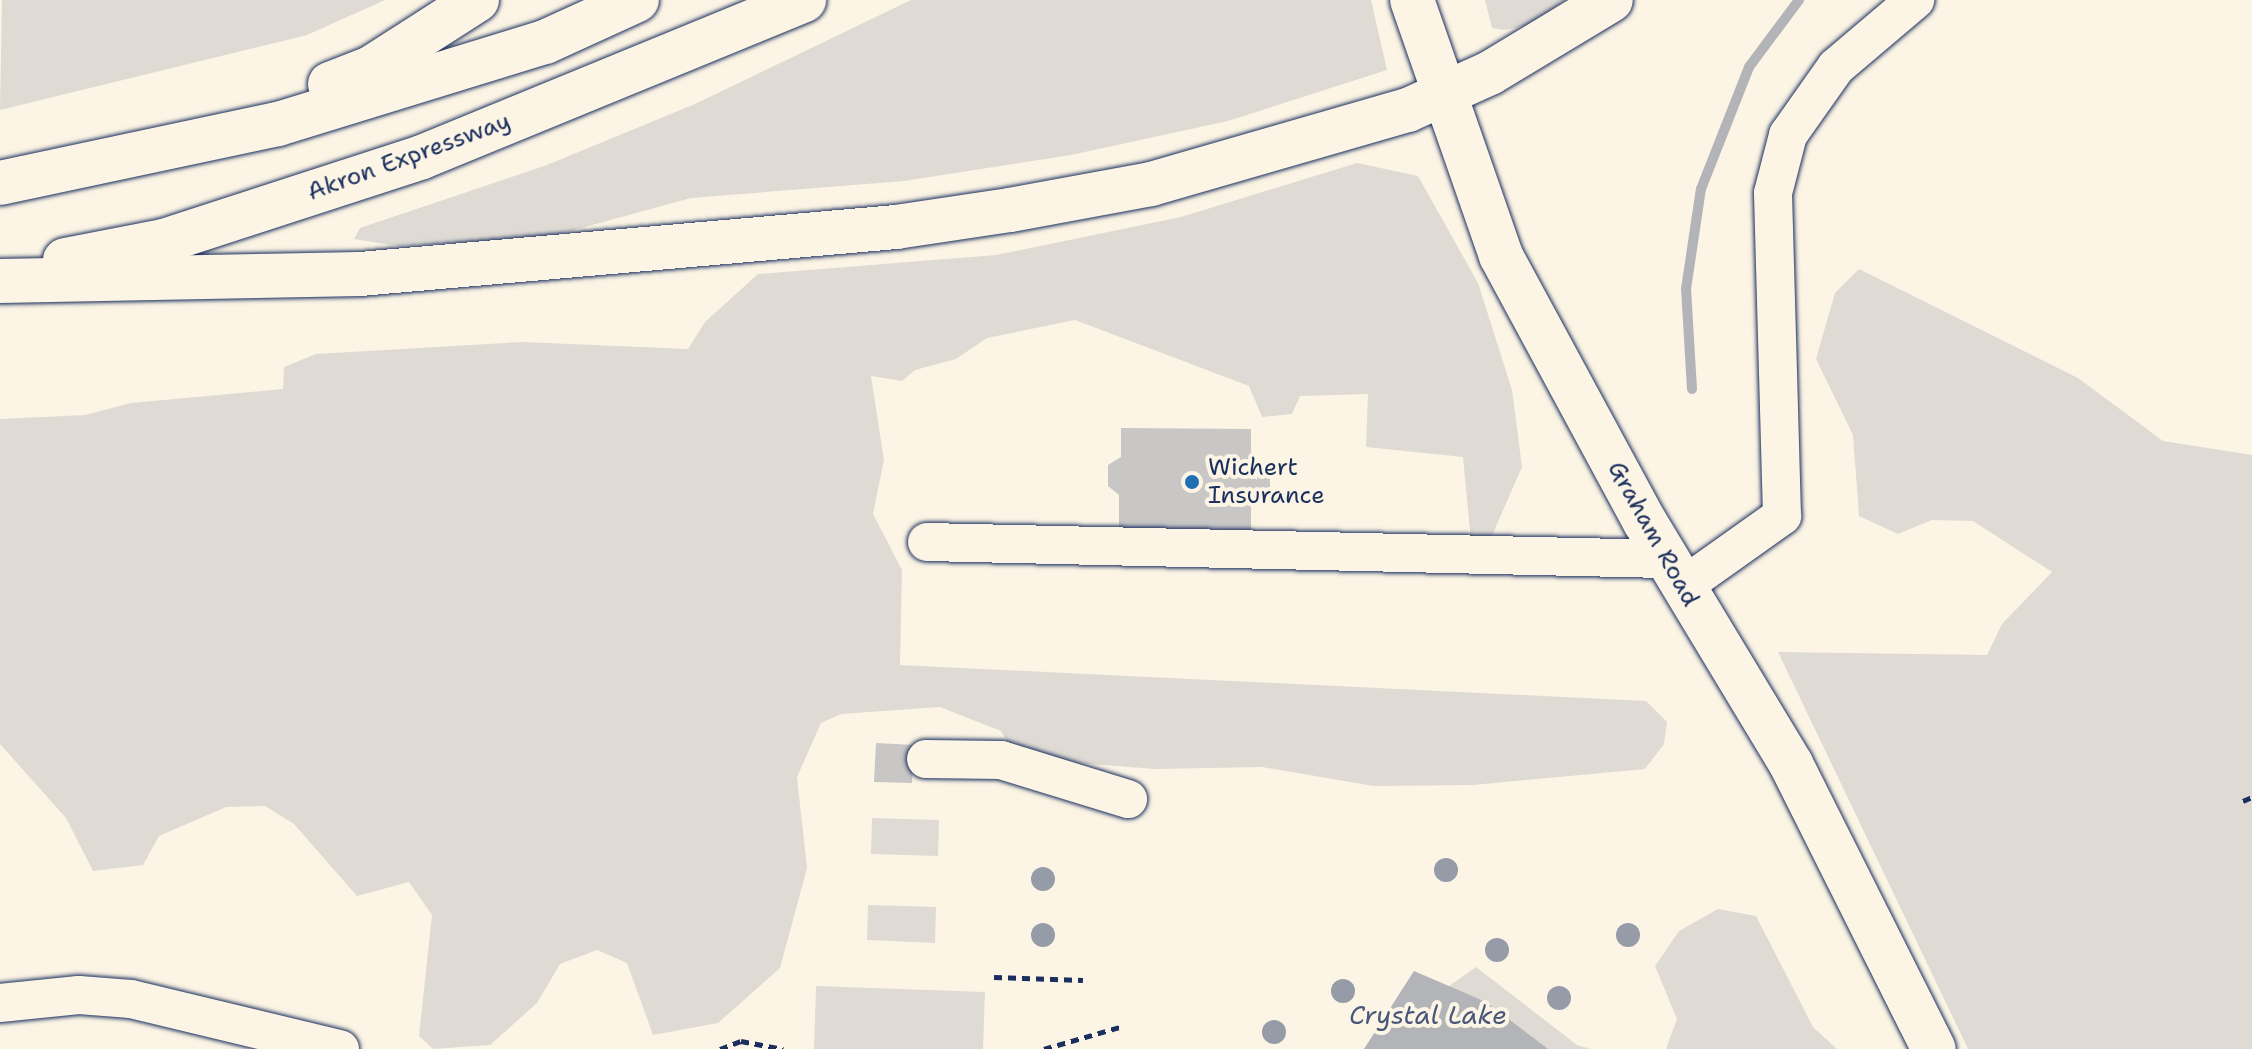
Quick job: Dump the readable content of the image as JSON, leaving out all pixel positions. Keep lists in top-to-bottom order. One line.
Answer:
{"streets":{"main road":["Akron Expressway","Graham Road"]},"water":["Crystal Lake"],"places":["Wichert Insurance"]}
